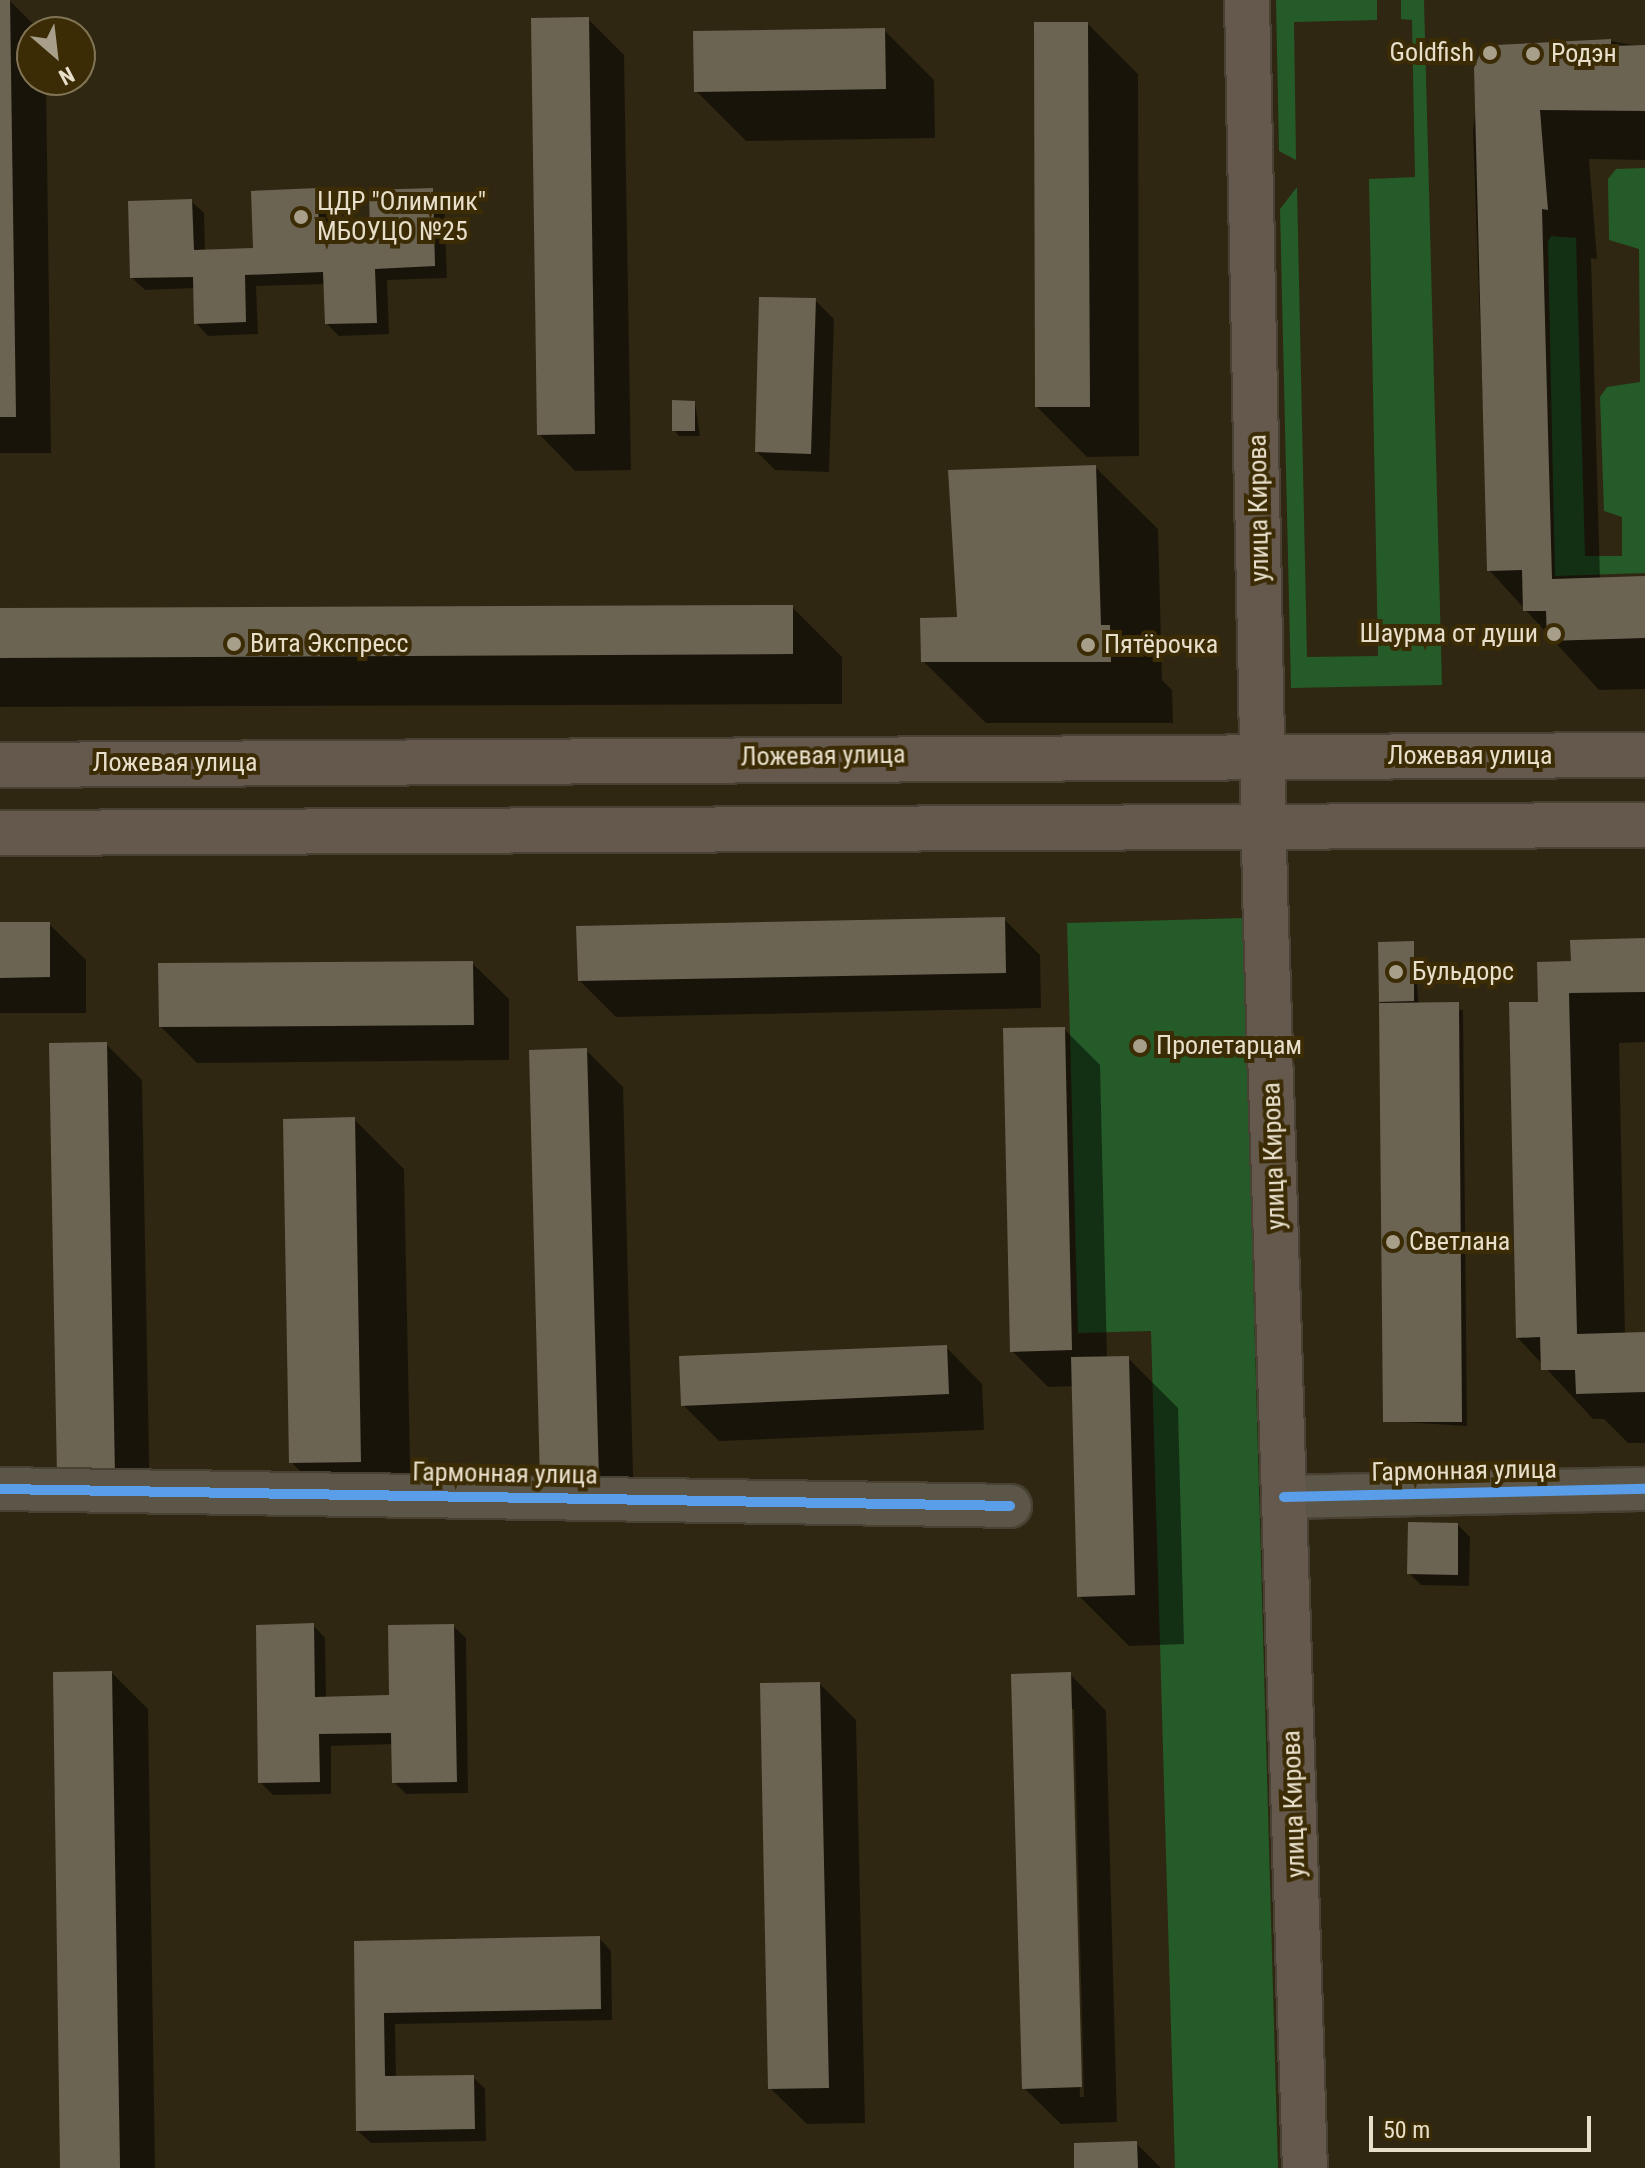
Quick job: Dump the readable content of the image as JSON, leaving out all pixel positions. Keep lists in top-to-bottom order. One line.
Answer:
{"streets":{"main road":["улица Кирова","Ложевая улица"],"street":["Гармонная улица"]},"crossings":[["улица Кирова","Ложевая улица"],["улица Кирова","Гармонная улица"]],"places":["Goldfish","Родэн","ЦДР \"Олимпик\" МБОУЦО №25","Шаурма от души","Вита Экспресс","Пятёрочка","Бульдорс","Пролетарцам","Светлана"],"scale_bar":"50 m","north":"bottom right"}
